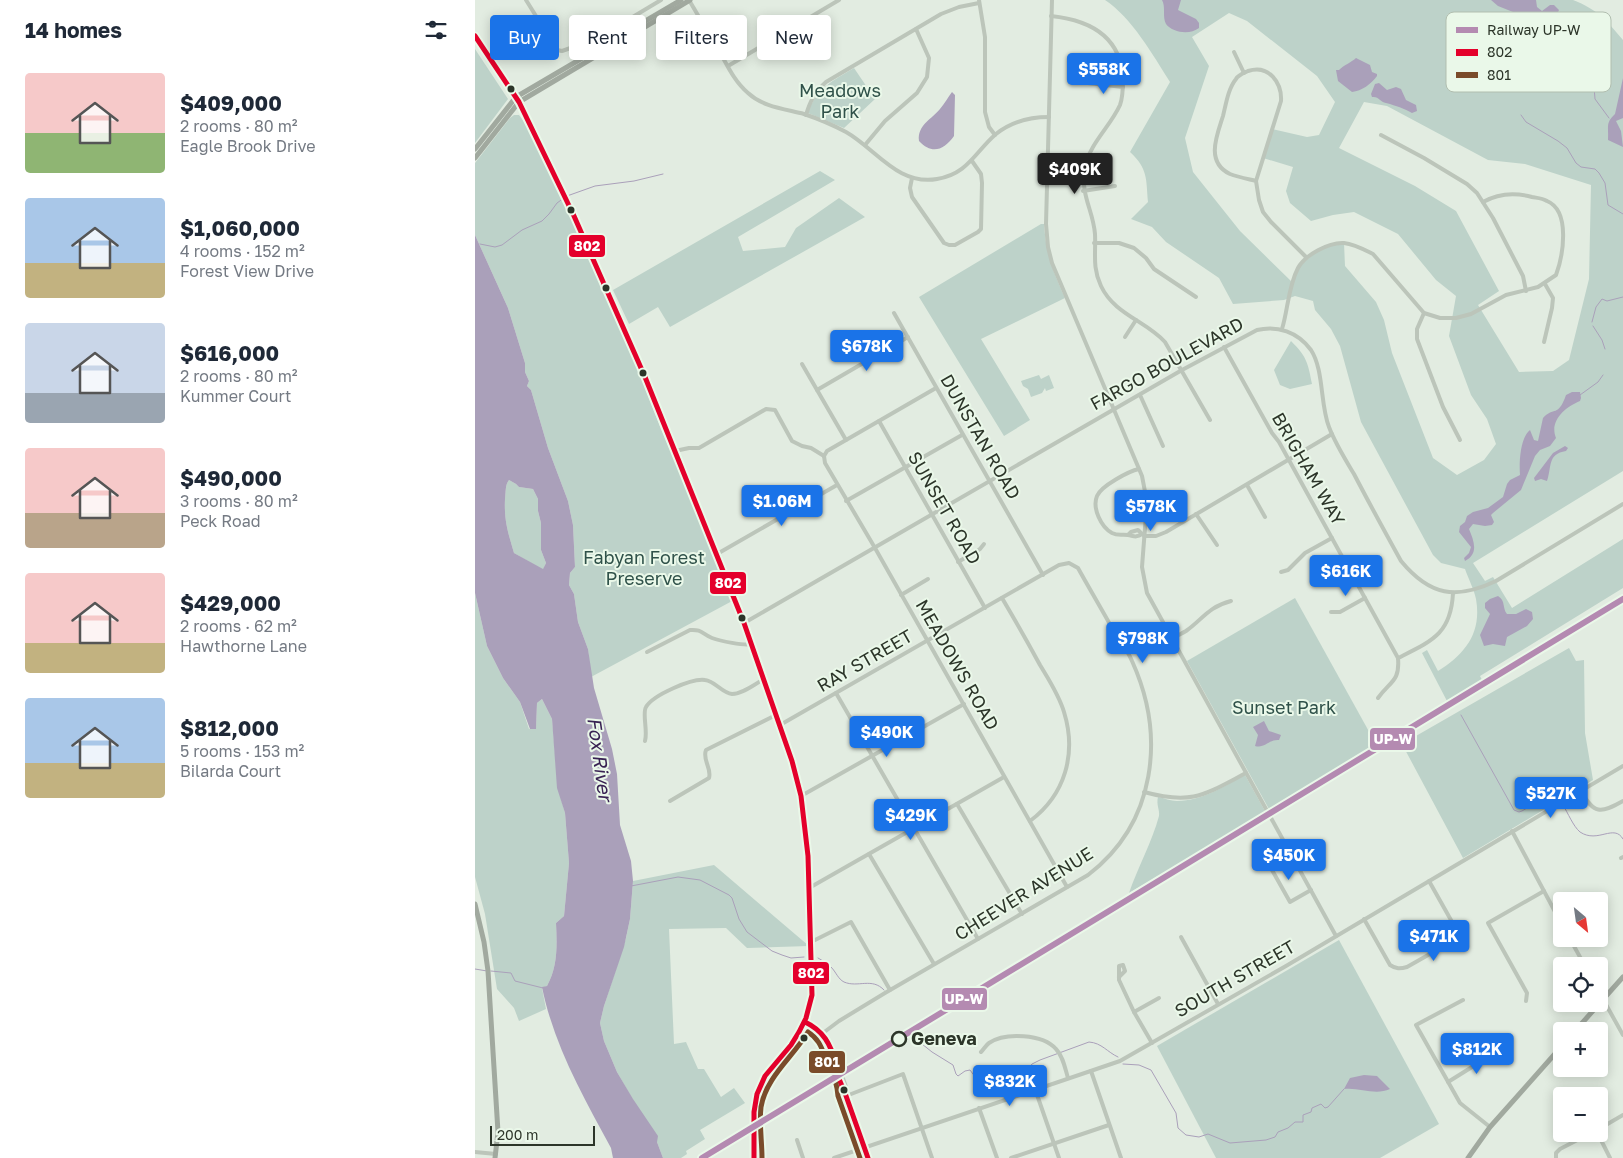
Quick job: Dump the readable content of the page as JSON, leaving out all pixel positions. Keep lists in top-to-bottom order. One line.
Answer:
{"streets":{"street":["FARGO BOULEVARD","DUNSTAN ROAD","BRIGHAM WAY","SUNSET ROAD","RAY STREET","MEADOWS ROAD","CHEEVER AVENUE","SOUTH STREET"]},"crossings":[["FARGO BOULEVARD","DUNSTAN ROAD"],["FARGO BOULEVARD","BRIGHAM WAY"],["FARGO BOULEVARD","SUNSET ROAD"],["FARGO BOULEVARD","MEADOWS ROAD"],["DUNSTAN ROAD","RAY STREET"],["SUNSET ROAD","RAY STREET"],["RAY STREET","MEADOWS ROAD"],["RAY STREET","CHEEVER AVENUE"],["MEADOWS ROAD","CHEEVER AVENUE"]],"water":["Fox River"],"parks":["Meadows Park","Fabyan Forest Preserve","Sunset Park"],"places":["Geneva"],"lines":["transit line 802","rail line UP-W","transit line 801"],"legend":["Railway UP-W","802","801"],"scale_bar":"200 m","north":"bottom right","page":{"heading":"14 homes","chip":["Buy","Rent","Filters","New"],"price":["$558K","$409K","$678K","$1.06M","$578K","$616K","$798K","$490K","$527K","$429K","$450K","$471K","$812K","$832K"],"list":[{"name":"$409,000","note":"2 rooms · 80 m² · Eagle Brook Drive"},{"name":"$1,060,000","note":"4 rooms · 152 m² · Forest View Drive"},{"name":"$616,000","note":"2 rooms · 80 m² · Kummer Court"},{"name":"$490,000","note":"3 rooms · 80 m² · Peck Road"},{"name":"$429,000","note":"2 rooms · 62 m² · Hawthorne Lane"},{"name":"$812,000","note":"5 rooms · 153 m² · Bilarda Court"}],"map_buttons":["+","−"],"scale":"200 m"}}
